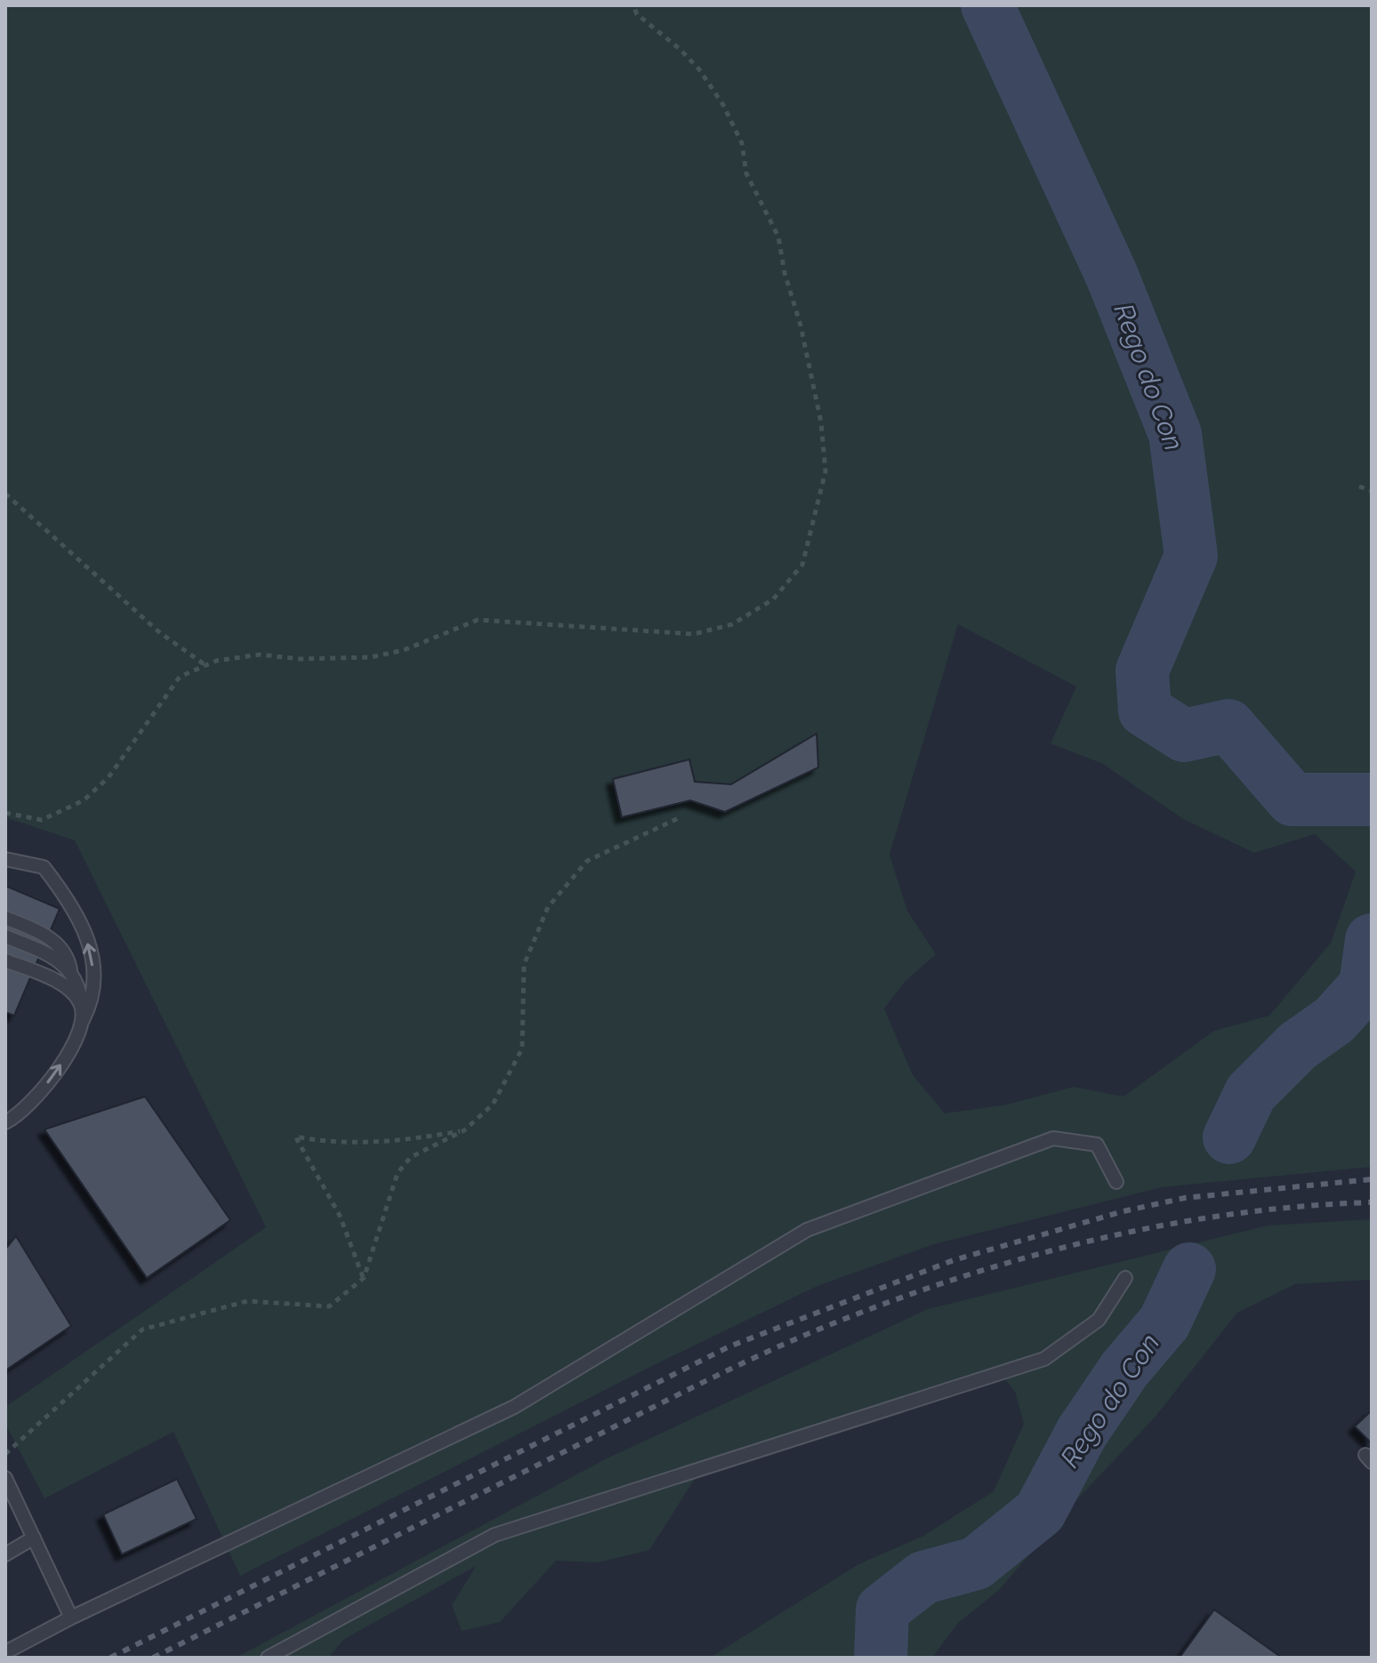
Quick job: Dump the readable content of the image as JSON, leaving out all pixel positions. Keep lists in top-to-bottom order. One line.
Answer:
{"water":["Rego do Con"]}
